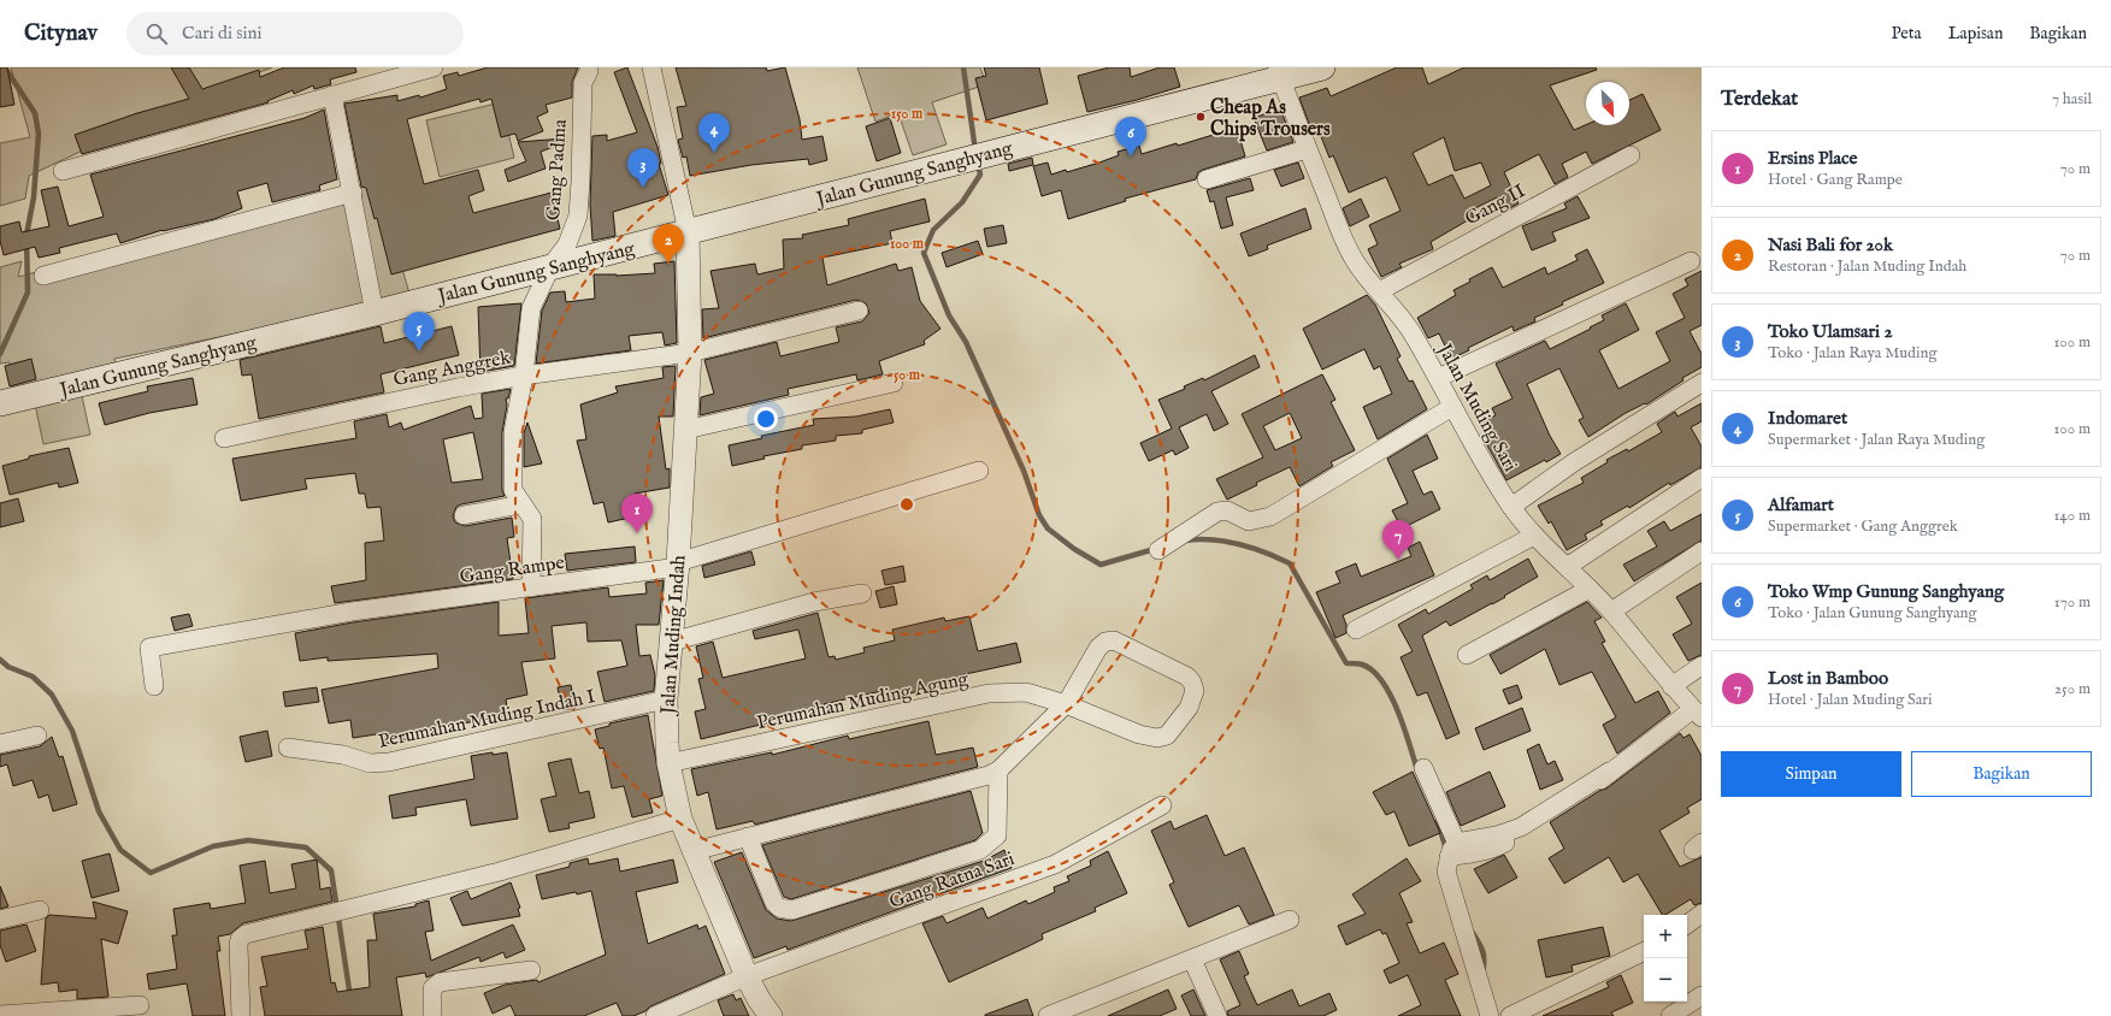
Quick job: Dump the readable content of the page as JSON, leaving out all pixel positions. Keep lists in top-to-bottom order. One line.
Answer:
{"streets":{"main road":["Jalan Gunung Sanghyang"],"street":["Gang Padma","Gang II","Gang Anggrek","Jalan Muding Sari","Gang Rampe","Jalan Muding Indah","Perumahan Muding Agung","Perumahan Muding Indah I","Gang Ratna Sari"]},"crossings":[["Gang Padma","Jalan Gunung Sanghyang"],["Gang Padma","Gang Anggrek"],["Gang Padma","Gang Rampe"],["Jalan Gunung Sanghyang","Jalan Muding Sari"],["Jalan Gunung Sanghyang","Jalan Muding Indah"],["Gang II","Jalan Muding Sari"],["Gang Anggrek","Jalan Muding Indah"],["Gang Rampe","Jalan Muding Indah"],["Jalan Muding Indah","Perumahan Muding Agung"],["Jalan Muding Indah","Perumahan Muding Indah I"],["Jalan Muding Indah","Gang Ratna Sari"]],"places":["Cheap As Chips Trousers"],"north":"bottom right","page":{"header":"Citynav","search":"Cari di sini","nav":["Peta","Lapisan","Bagikan"],"heading":["Terdekat","7 hasil"],"pins":["4","6","3","2","5","1","7"],"list":[{"mark":"1","name":"Ersins Place","note":"Hotel · Gang Rampe","value":"70 m"},{"mark":"2","name":"Nasi Bali for 20k","note":"Restoran · Jalan Muding Indah","value":"70 m"},{"mark":"3","name":"Toko Ulamsari 2","note":"Toko · Jalan Raya Muding","value":"100 m"},{"mark":"4","name":"Indomaret","note":"Supermarket · Jalan Raya Muding","value":"100 m"},{"mark":"5","name":"Alfamart","note":"Supermarket · Gang Anggrek","value":"140 m"},{"mark":"6","name":"Toko Wmp Gunung Sanghyang","note":"Toko · Jalan Gunung Sanghyang","value":"170 m"},{"mark":"7","name":"Lost in Bamboo","note":"Hotel · Jalan Muding Sari","value":"250 m"}],"buttons":["Simpan","Bagikan"],"map_buttons":["+","−"]},"rings":["150 m","100 m","50 m"]}
